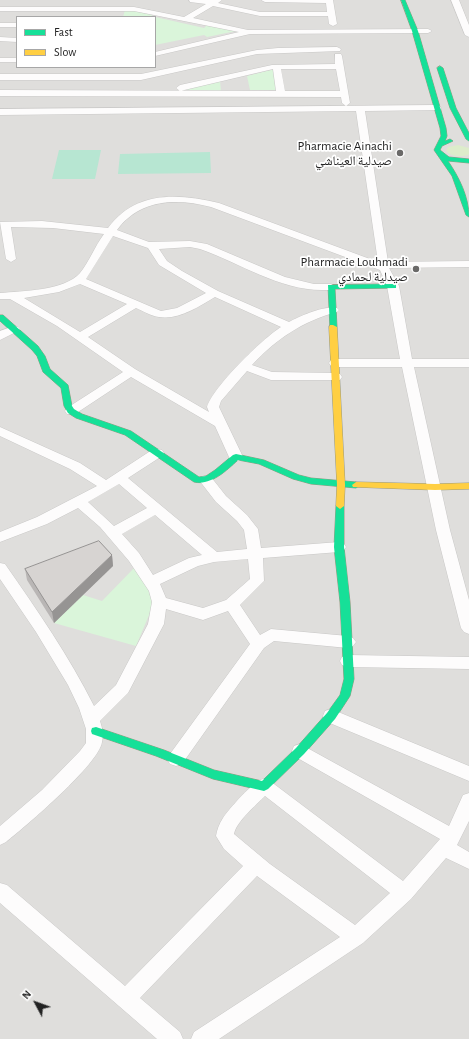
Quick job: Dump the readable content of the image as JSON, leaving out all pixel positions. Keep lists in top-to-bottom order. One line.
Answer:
{"places":["Pharmacie Ainachi صيدلية العيناشي","Pharmacie Louhmadi صيدلية لحمادي"],"legend":["Fast","Slow"],"north":"top left"}
